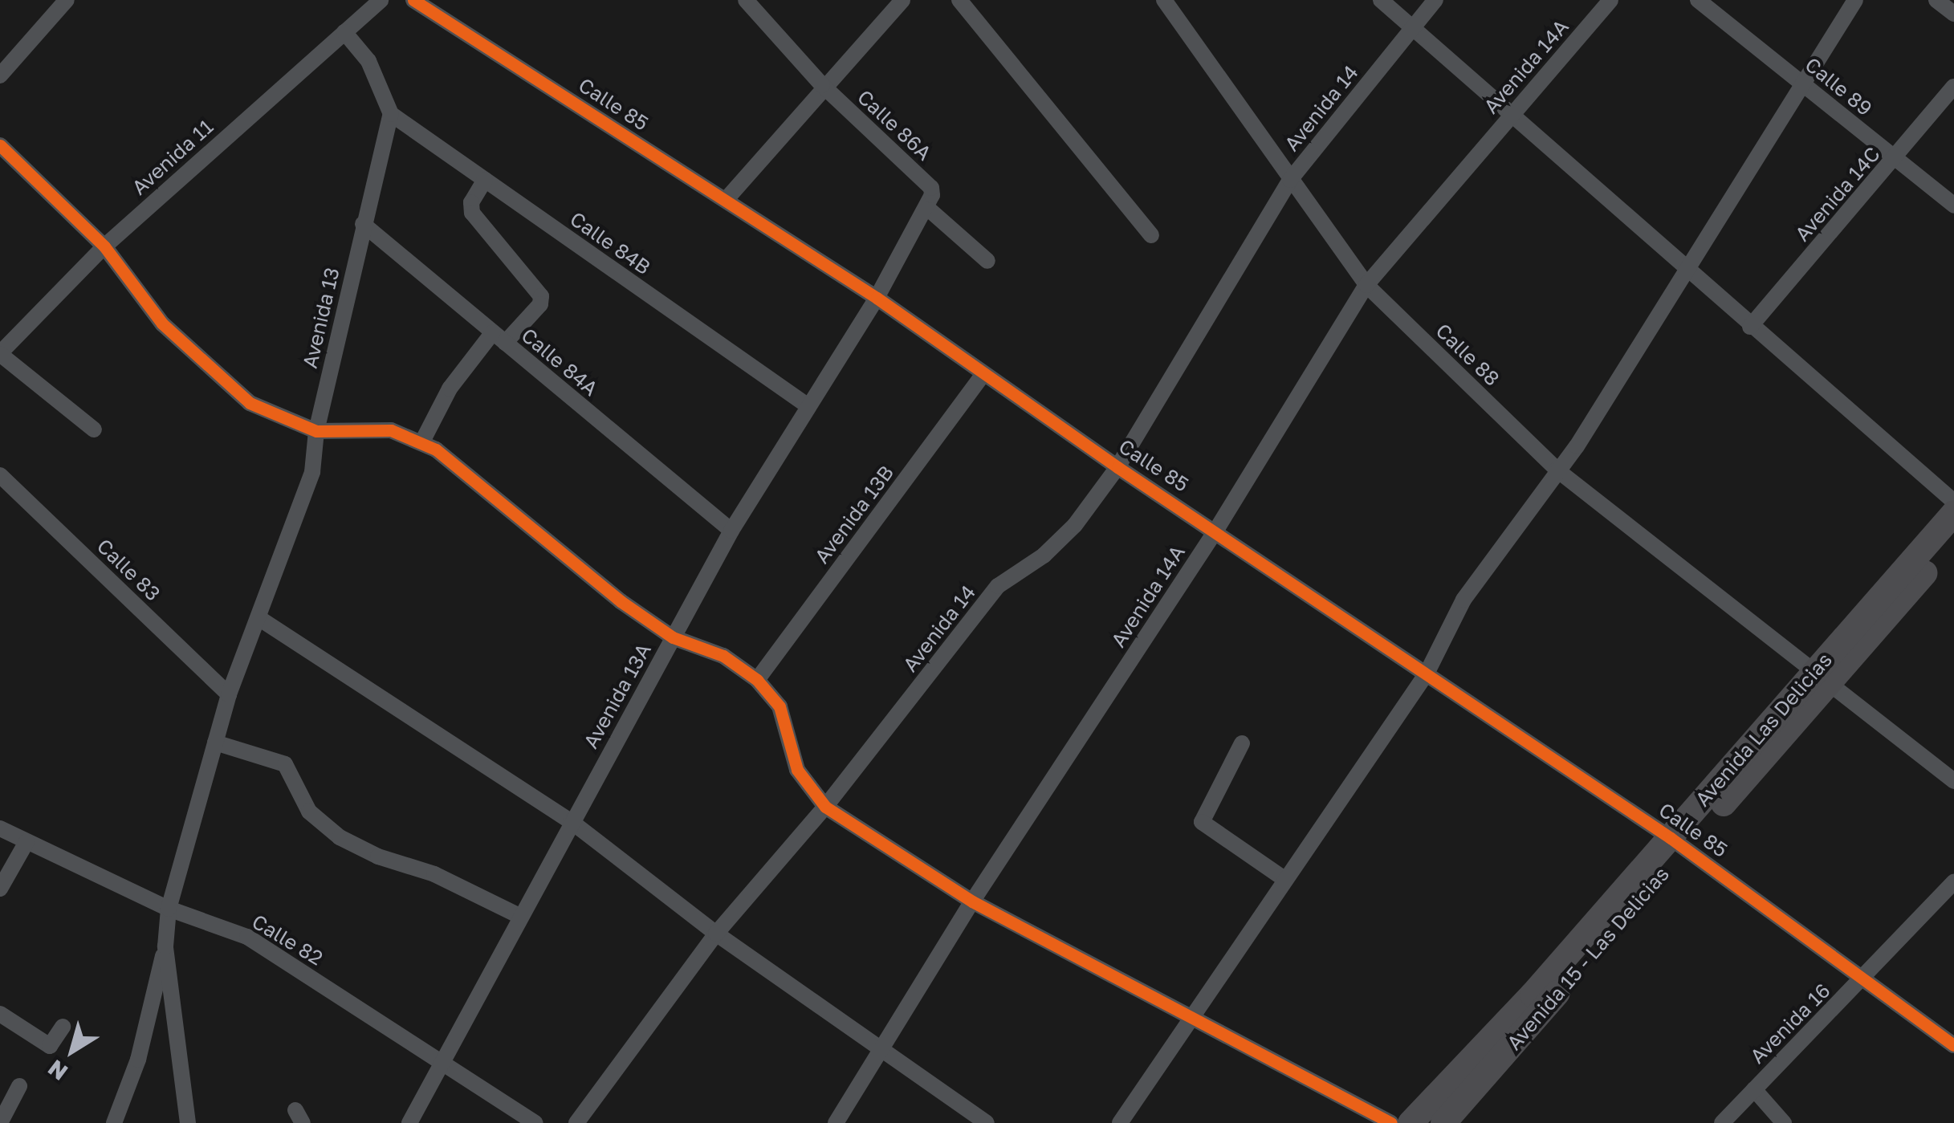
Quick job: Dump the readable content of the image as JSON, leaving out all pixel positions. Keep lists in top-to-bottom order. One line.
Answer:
{"streets":{"main road":["Avenida Las Delicias","Avenida 15 - Las Delicias"],"street":["Avenida 14A","Calle 89","Calle 85","Avenida 14","Calle 86A","Avenida 11","Avenida 14C","Calle 84B","Avenida 13","Calle 88","Calle 84A","Avenida 13B","Calle 83","Avenida 13A","Calle 82","Avenida 16"]},"crossings":[["Avenida 14A","Calle 85"],["Avenida 14A","Calle 88"],["Calle 89","Avenida 14C"],["Calle 85","Avenida 14"],["Calle 85","Avenida 13B"],["Calle 85","Avenida 13A"],["Calle 85","Avenida 15 - Las Delicias"],["Calle 85","Avenida 16"],["Avenida 14","Calle 88"],["Calle 84B","Avenida 13"],["Calle 84B","Avenida 13A"],["Avenida 13","Calle 84A"],["Avenida 13","Calle 83"],["Avenida 13","Calle 82"],["Calle 88","Avenida Las Delicias"],["Calle 88","Avenida 15 - Las Delicias"],["Calle 84A","Avenida 13A"],["Avenida 13A","Calle 82"],["Avenida Las Delicias","Avenida 15 - Las Delicias"]],"north":"bottom left"}
